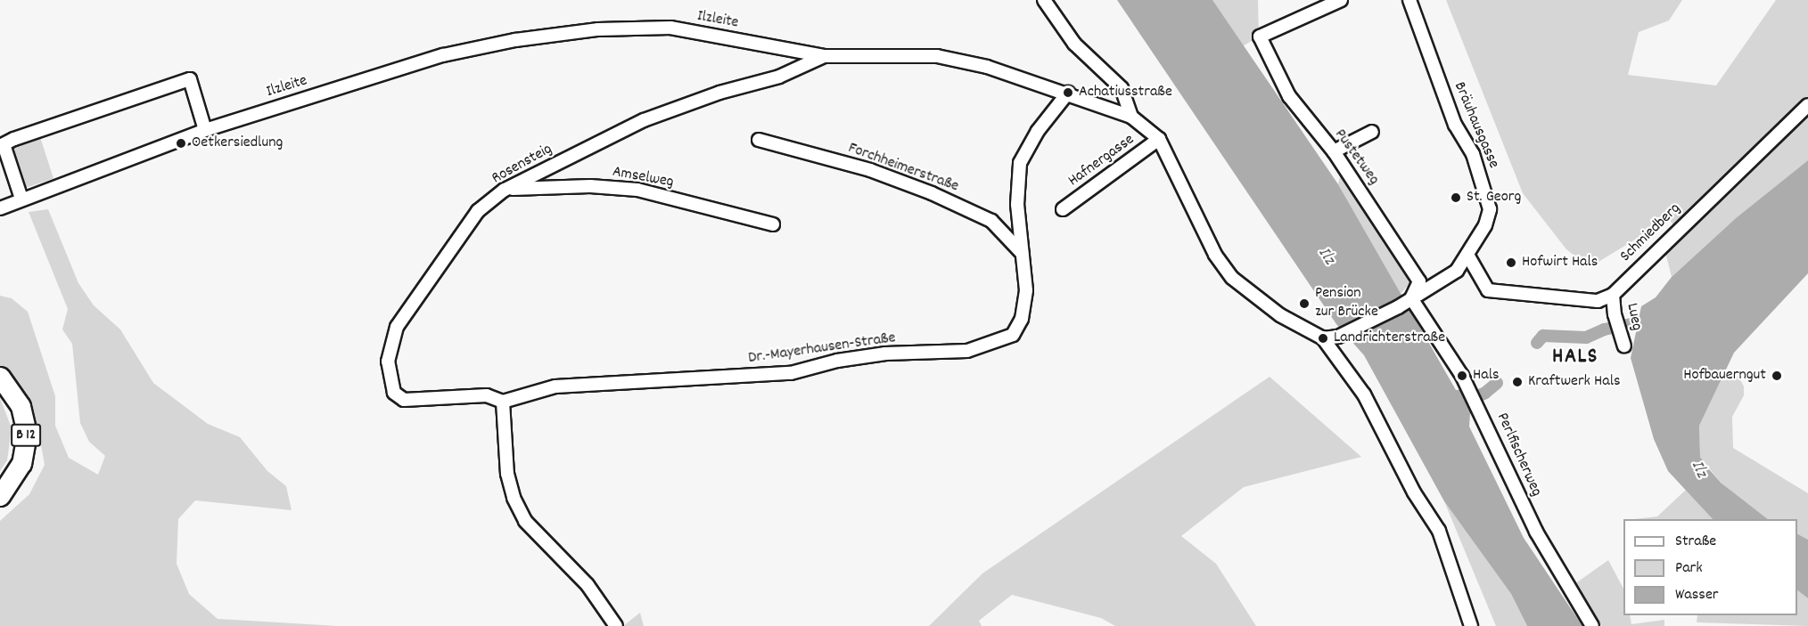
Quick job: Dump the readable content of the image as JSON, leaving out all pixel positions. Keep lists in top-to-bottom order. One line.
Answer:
{"streets":{"main road":["B 12"],"street":["Ilzleite","Bräuhausgasse","Pustetweg","Hafnergasse","Rosensteig","Forchheimerstraße","Amselweg","Schmiedberg","Lueg","Dr.-Mayerhausen-Straße","Perlfischerweg"]},"crossings":[["Ilzleite","Rosensteig"],["Ilzleite","Dr.-Mayerhausen-Straße"],["Bräuhausgasse","Pustetweg"],["Bräuhausgasse","Perlfischerweg"],["Pustetweg","Perlfischerweg"],["Rosensteig","Amselweg"],["Rosensteig","Dr.-Mayerhausen-Straße"],["Forchheimerstraße","Dr.-Mayerhausen-Straße"],["Schmiedberg","Lueg"]],"districts":["HALS"],"water":["Ilz"],"places":["Achatiusstraße","Oetkersiedlung","St. Georg","Hofwirt Hals","Pension zur Brücke","Landrichterstraße","Hals","Hofbauerngut","Kraftwerk Hals"],"legend":["Straße","Park","Wasser"]}
